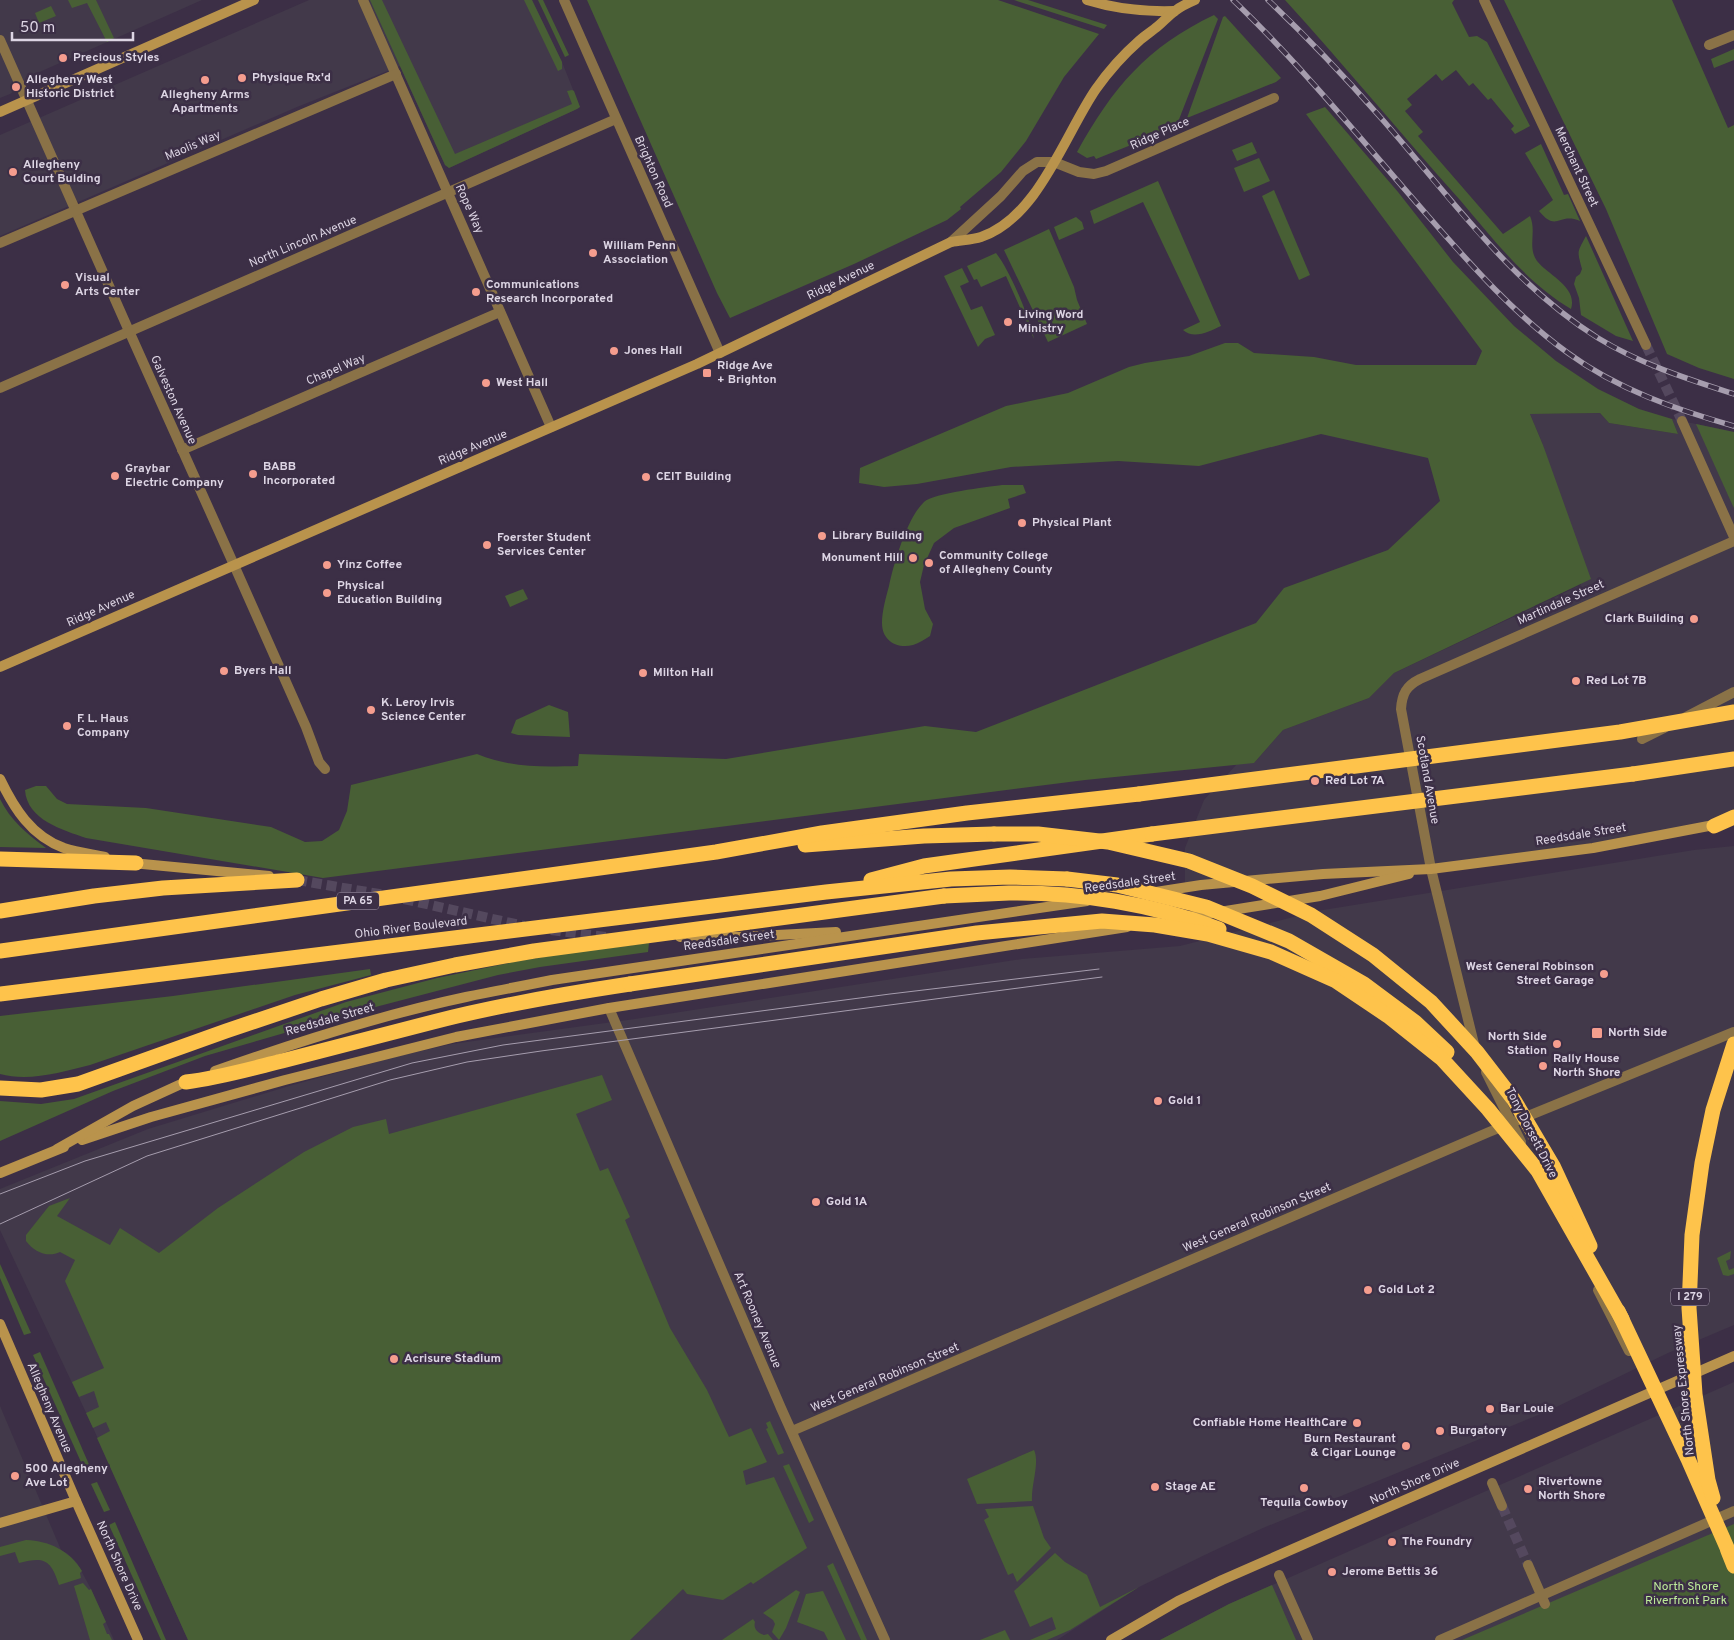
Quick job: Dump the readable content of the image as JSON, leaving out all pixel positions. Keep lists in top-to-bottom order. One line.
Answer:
{"streets":{"highway":["PA 65","Ohio River Boulevard","I 279","North Shore Expressway"],"main road":["Ridge Avenue","Reedsdale Street","Allegheny Avenue","North Shore Drive"],"street":["Ridge Place","Maolis Way","Merchant Street","Brighton Road","Rope Way","North Lincoln Avenue","Chapel Way","Galveston Avenue","Martindale Street","Scotland Avenue","Tony Dorsett Drive","West General Robinson Street","Art Rooney Avenue"]},"crossings":[["Ridge Place","Ridge Avenue"],["Maolis Way","Rope Way"],["Maolis Way","Galveston Avenue"],["Brighton Road","North Lincoln Avenue"],["Brighton Road","Ridge Avenue"],["Rope Way","North Lincoln Avenue"],["Rope Way","Ridge Avenue"],["Rope Way","Chapel Way"],["North Lincoln Avenue","Galveston Avenue"],["Ridge Avenue","Galveston Avenue"],["Chapel Way","Galveston Avenue"],["Martindale Street","Scotland Avenue"],["Scotland Avenue","Reedsdale Street"],["Scotland Avenue","Tony Dorsett Drive"],["Reedsdale Street","Tony Dorsett Drive"],["Reedsdale Street","Art Rooney Avenue"],["Tony Dorsett Drive","West General Robinson Street"],["Tony Dorsett Drive","North Shore Drive"],["West General Robinson Street","Art Rooney Avenue"],["Allegheny Avenue","North Shore Drive"]],"parks":["North Shore Riverfront Park"],"places":{"other":["Precious Styles","Physique Rx'd","Allegheny Arms Apartments","Allegheny West Historic District","Allegheny Court Bulding","William Penn Association","Visual Arts Center","Communications Research Incorporated","Living Word Ministry","Jones Hall","West Hall","BABB Incorporated","Graybar Electric Company","CEIT Building","Physical Plant","Library Building","Foerster Student Services Center","Monument Hill","Community College of Allegheny County","Yinz Coffee","Physical Education Building","Clark Building","Byers Hall","Milton Hall","Red Lot 7B","K. Leroy Irvis Science Center","F. L. Haus Company","Red Lot 7A","West General Robinson Street Garage","North Side Station","Rally House North Shore","Gold 1","Gold 1A","Gold Lot 2","Acrisure Stadium","Bar Louie","Confiable Home HealthCare","Burgatory","Burn Restaurant & Cigar Lounge","500 Allegheny Ave Lot","Stage AE","Tequila Cowboy","Rivertowne North Shore","The Foundry","Jerome Bettis 36"],"transit":["Ridge Ave + Brighton","North Side"]},"scale_bar":"50 m"}
